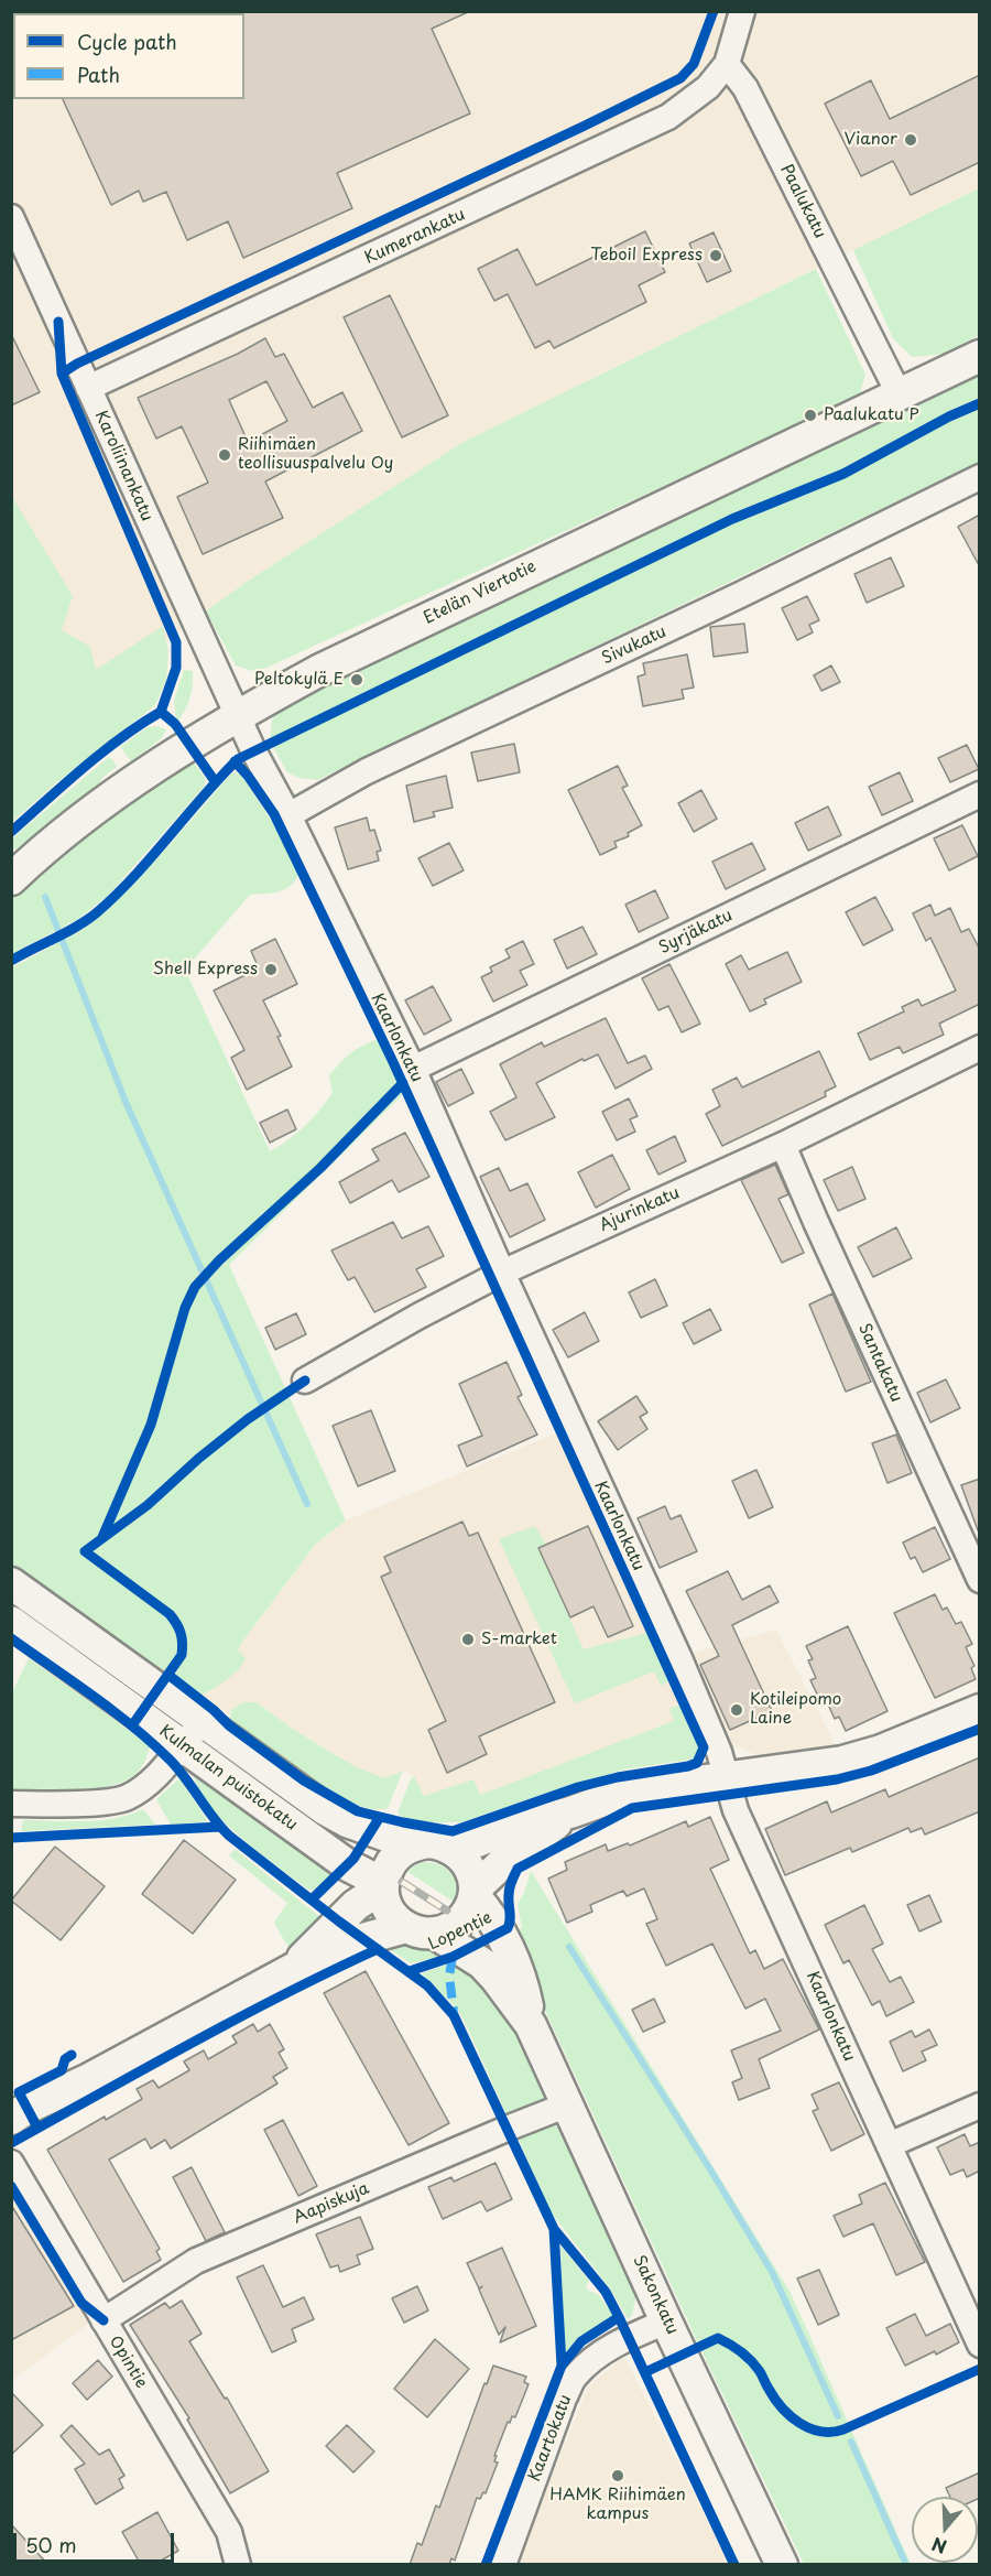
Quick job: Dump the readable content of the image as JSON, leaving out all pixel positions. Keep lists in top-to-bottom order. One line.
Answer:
{"streets":{"street":["Paalukatu","Kumerankatu","Karoliinankatu","Etelän Viertotie","Sivukatu","Syrjäkatu","Kaarlonkatu","Ajurinkatu","Santakatu","Kulmalan puistokatu","Lopentie","Aapiskuja","Sakonkatu","Opintie","Kaartokatu"]},"crossings":[["Paalukatu","Kumerankatu"],["Paalukatu","Etelän Viertotie"],["Kumerankatu","Karoliinankatu"],["Karoliinankatu","Etelän Viertotie"],["Karoliinankatu","Kaarlonkatu"],["Etelän Viertotie","Kaarlonkatu"],["Sivukatu","Kaarlonkatu"],["Syrjäkatu","Kaarlonkatu"],["Kaarlonkatu","Ajurinkatu"],["Kaarlonkatu","Lopentie"],["Ajurinkatu","Santakatu"],["Kulmalan puistokatu","Lopentie"],["Kulmalan puistokatu","Sakonkatu"],["Lopentie","Sakonkatu"],["Aapiskuja","Sakonkatu"],["Aapiskuja","Opintie"],["Sakonkatu","Kaartokatu"]],"places":["Vianor","Teboil Express","Paalukatu P","Riihimäen teollisuuspalvelu Oy","Peltokylä E","Shell Express","S-market","Kotileipomo Laine","HAMK Riihimäen kampus"],"legend":["Cycle path","Path"],"scale_bar":"50 m","north":"bottom"}
